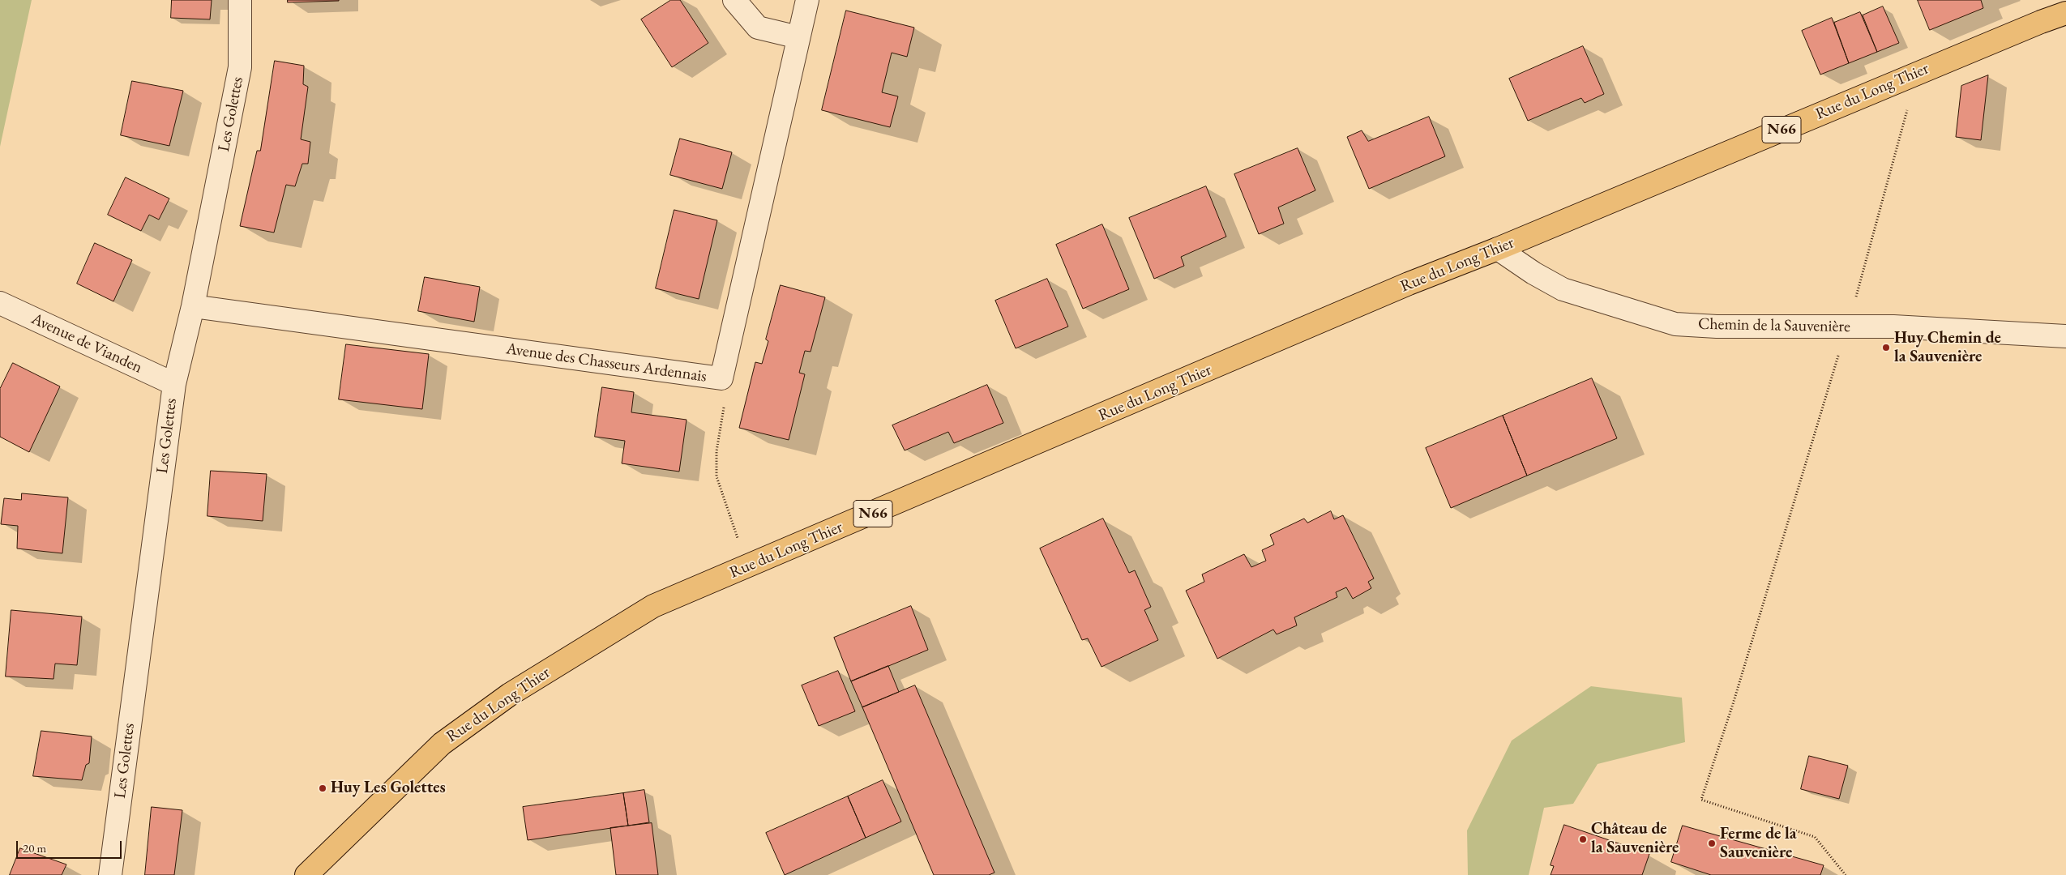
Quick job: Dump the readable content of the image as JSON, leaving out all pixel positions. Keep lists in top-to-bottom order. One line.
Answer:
{"streets":{"main road":["Rue du Long Thier","N66"],"street":["Les Golettes","Chemin de la Sauvenière","Avenue de Vianden","Avenue des Chasseurs Ardennais"]},"crossings":[["Rue du Long Thier","Chemin de la Sauvenière"],["Les Golettes","Avenue de Vianden"],["Les Golettes","Avenue des Chasseurs Ardennais"]],"places":["Huy Chemin de la Sauvenière","Huy Les Golettes","Château de la Sauvenière","Ferme de la Sauvenière"],"scale_bar":"20 m"}
